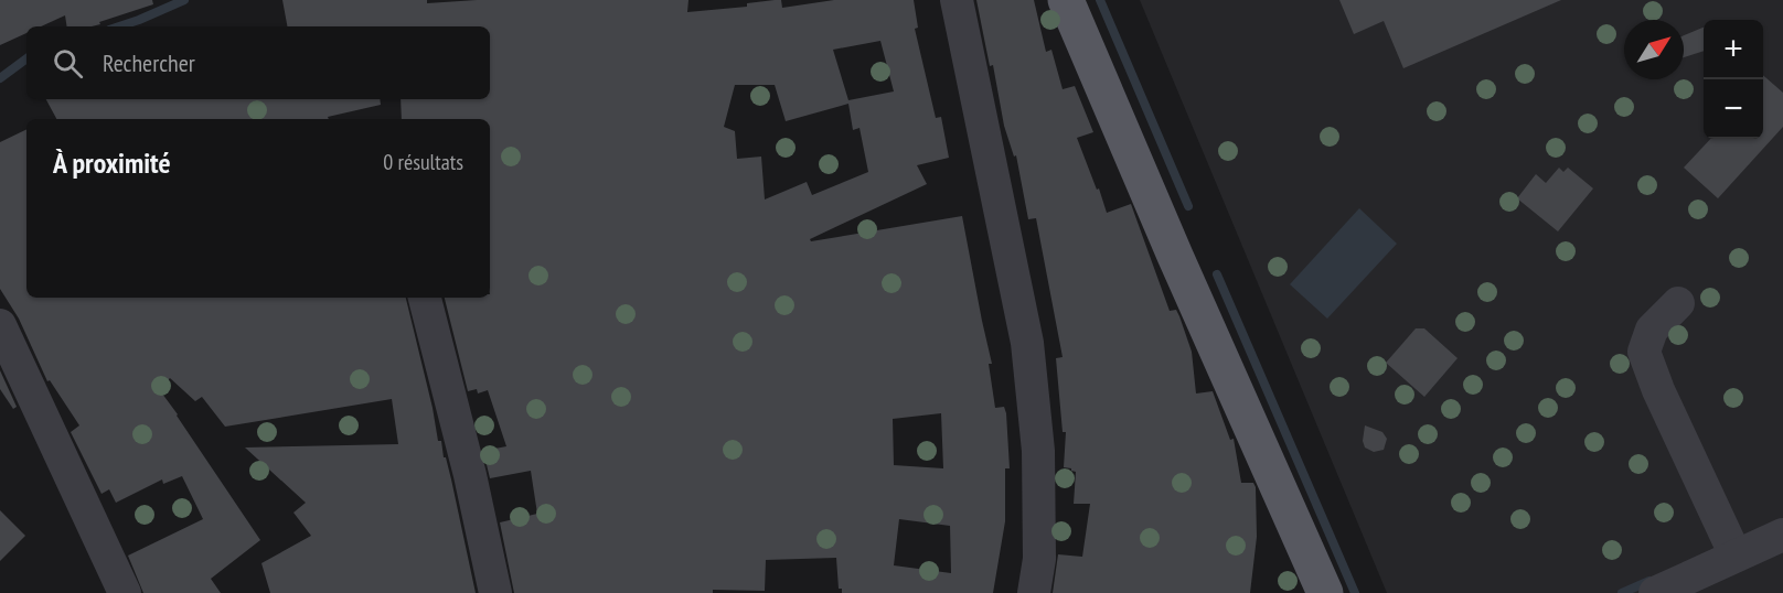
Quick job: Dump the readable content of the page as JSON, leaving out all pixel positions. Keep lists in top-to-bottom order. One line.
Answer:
{"north":"top right","page":{"map_buttons":["+","−"],"search":"Rechercher","heading":["À proximité","0 résultats"]}}
